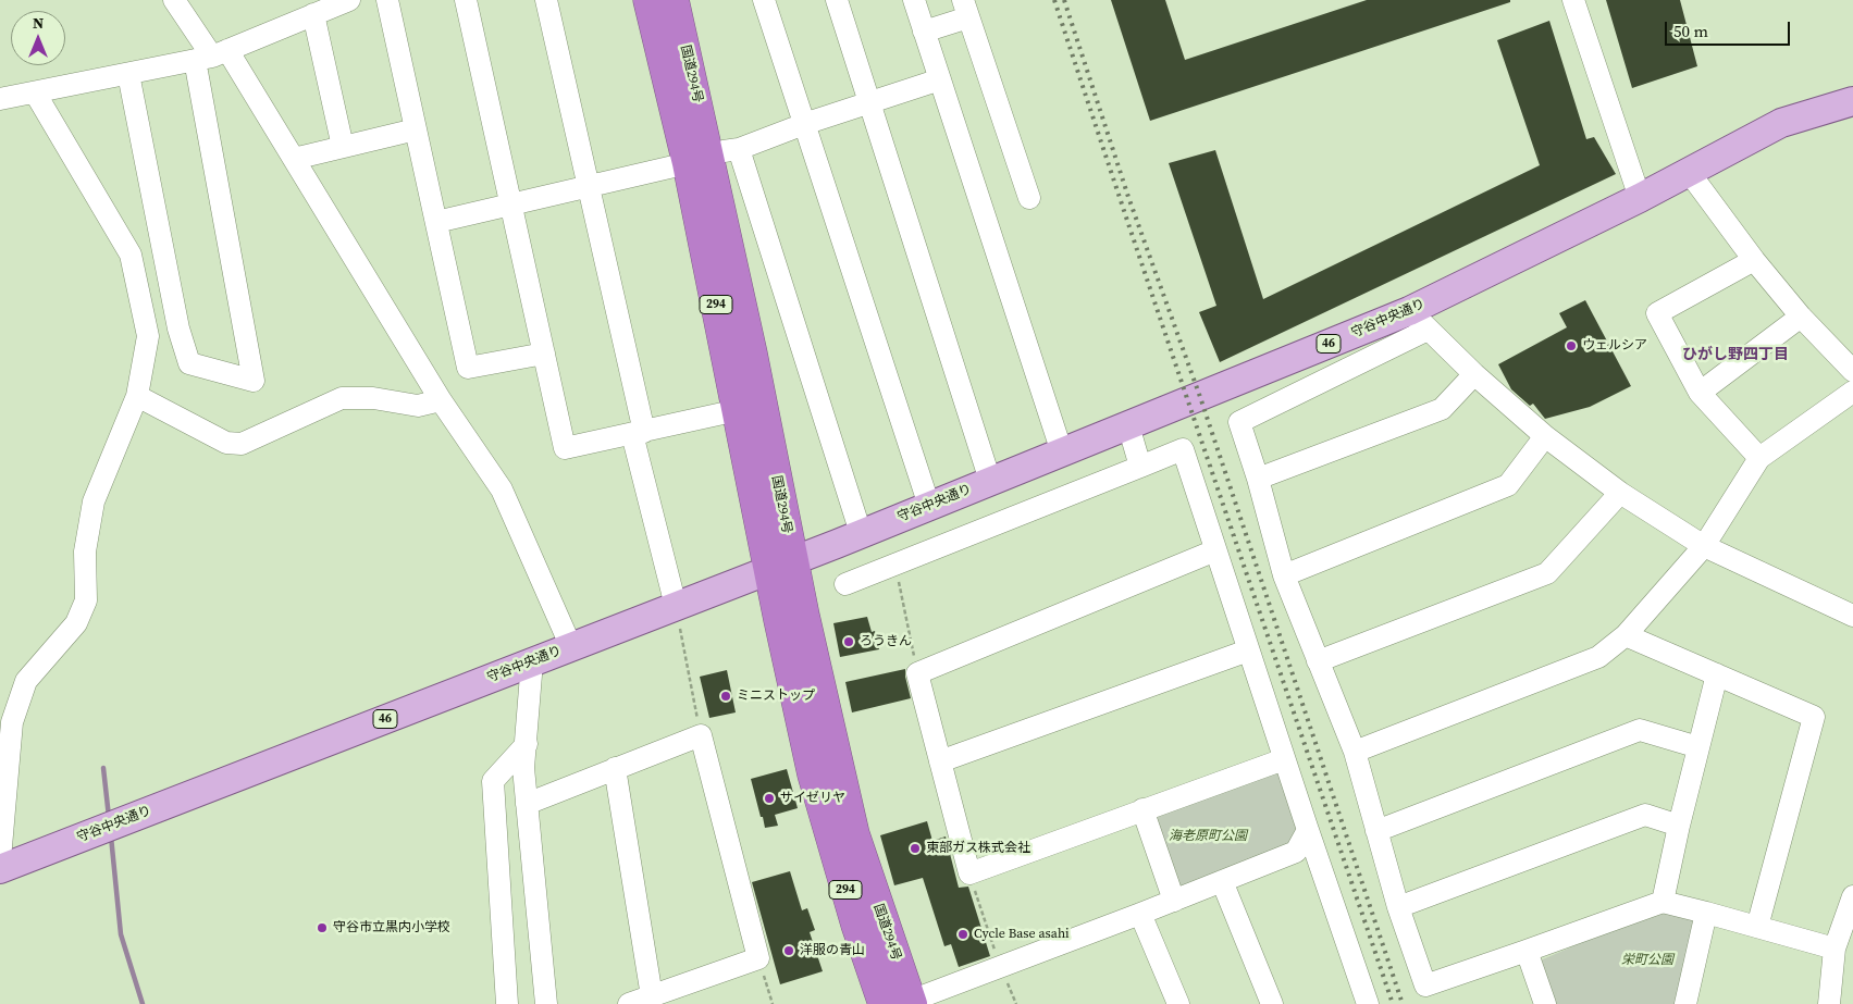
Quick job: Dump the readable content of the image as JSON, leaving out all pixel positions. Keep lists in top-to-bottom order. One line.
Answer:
{"streets":{"highway":["国道294号","294"],"main road":["守谷中央通り","46"]},"crossings":[["国道294号","守谷中央通り"]],"districts":["ひがし野四丁目"],"parks":["海老原町公園","栄町公園"],"places":["ウェルシア","ろうきん","ミニストップ","サイゼリヤ","東部ガス株式会社","守谷市立黒内小学校","Cycle Base asahi","洋服の青山"],"scale_bar":"50 m","north":"top"}
